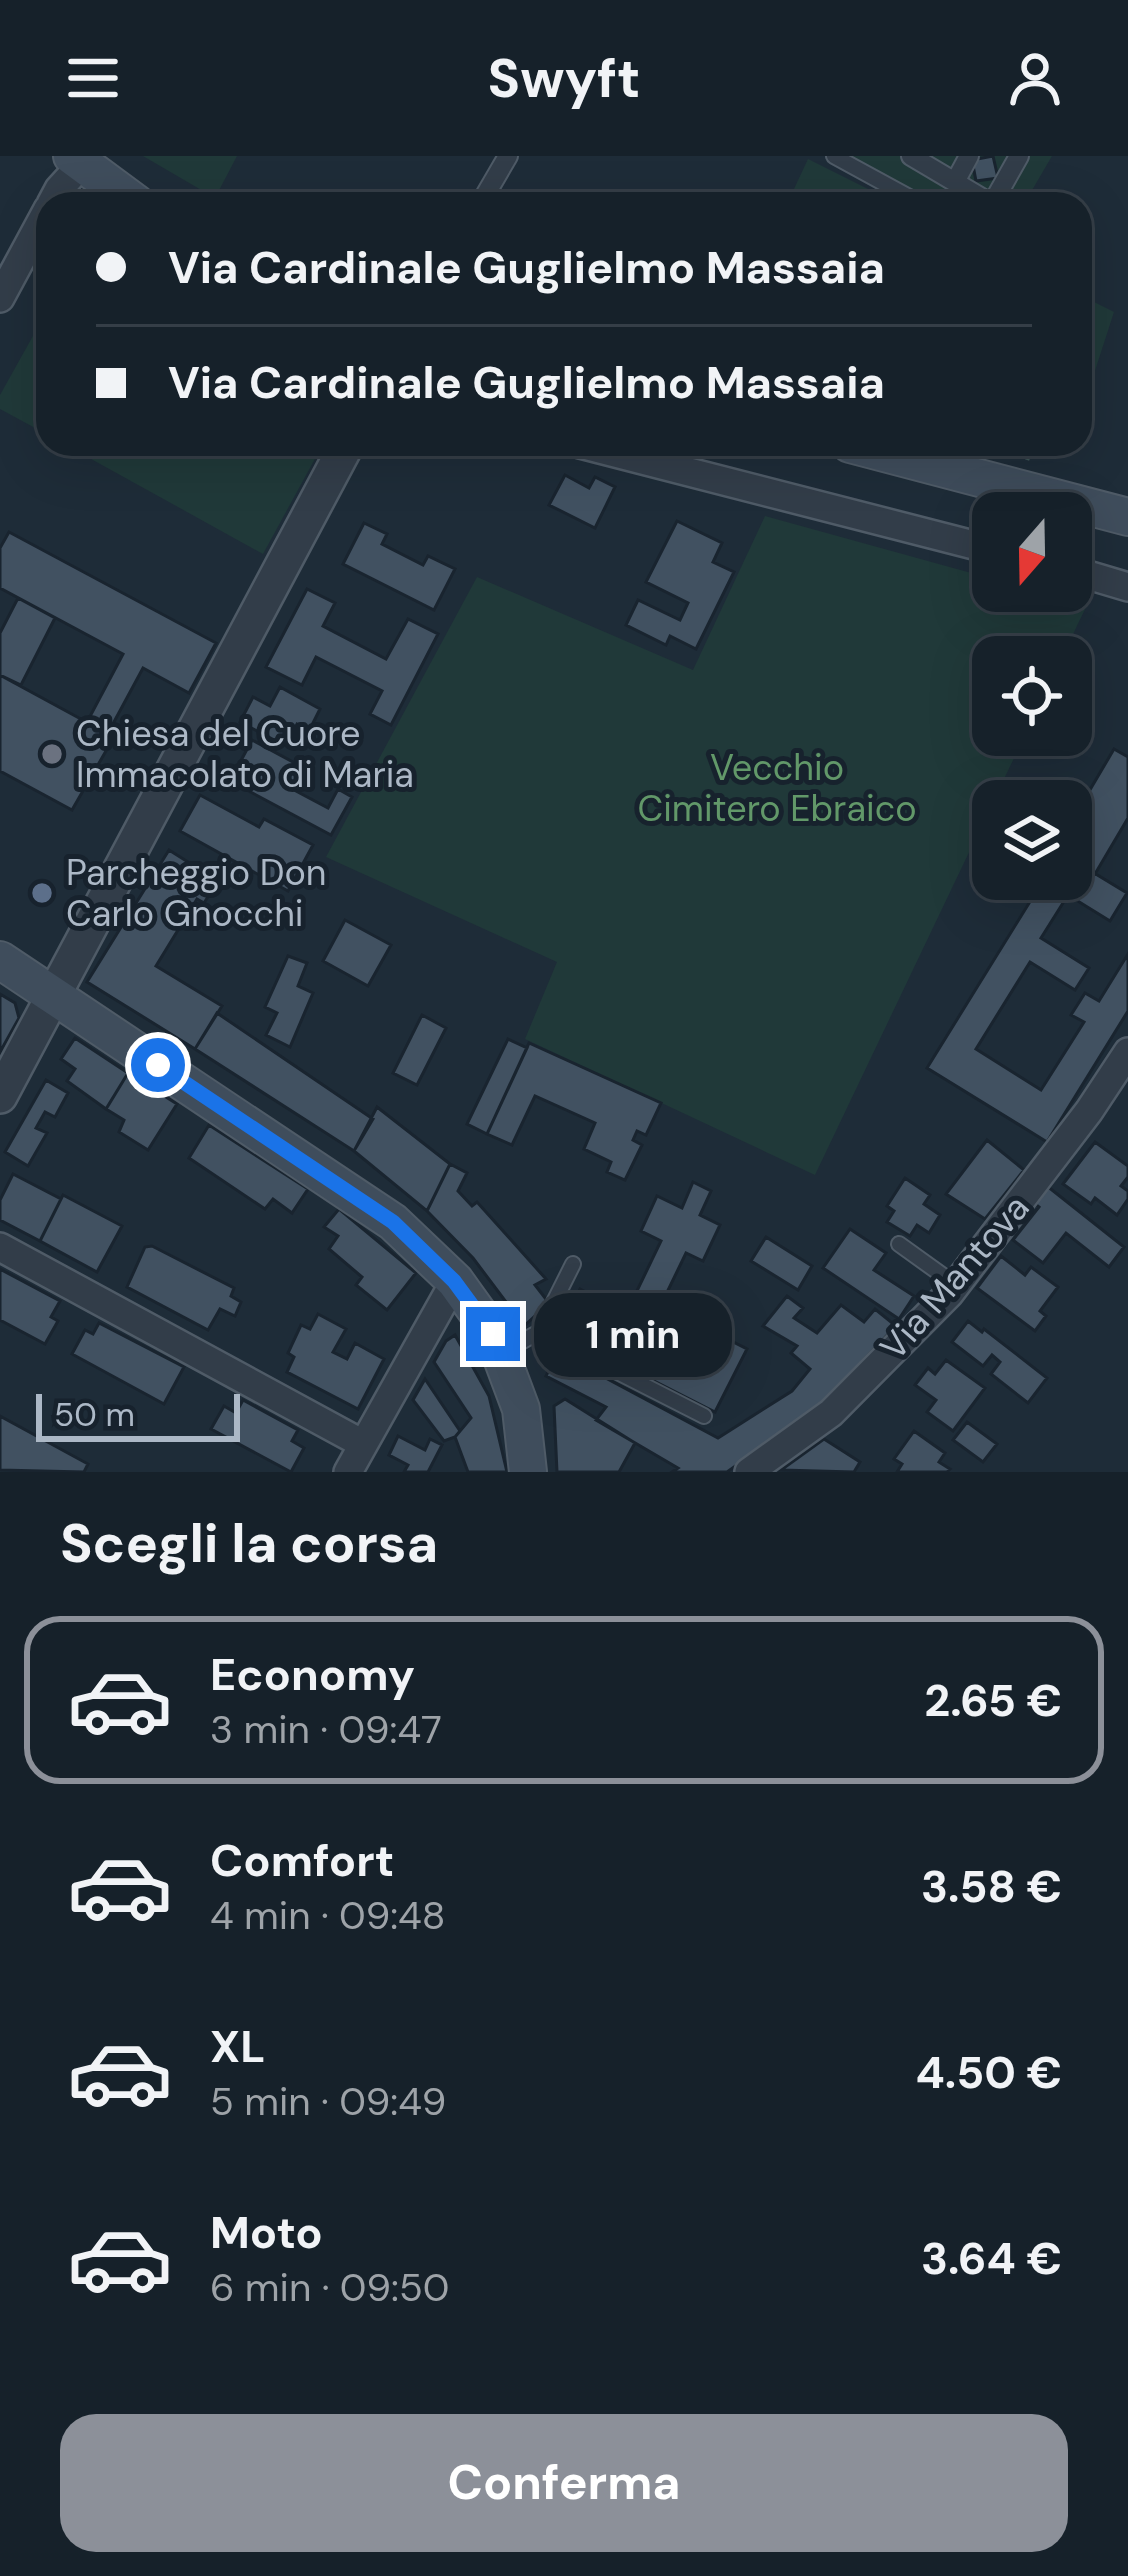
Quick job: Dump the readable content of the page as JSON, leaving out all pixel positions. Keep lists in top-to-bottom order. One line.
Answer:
{"streets":{"street":["Via Mantova"]},"parks":["Vecchio Cimitero Ebraico"],"places":["Chiesa del Cuore Immacolato di Maria","Parcheggio Don Carlo Gnocchi"],"scale_bar":"50 m","north":"bottom","page":{"header":"Swyft","banner":["Via Cardinale Guglielmo Massaia","Via Cardinale Guglielmo Massaia"],"bubble":"1 min","scale":"50 m","heading":"Scegli la corsa","list":[{"name":"Economy","note":"3 min · 09:47","value":"2.65 €"},{"name":"Comfort","note":"4 min · 09:48","value":"3.58 €"},{"name":"XL","note":"5 min · 09:49","value":"4.50 €"},{"name":"Moto","note":"6 min · 09:50","value":"3.64 €"}],"buttons":"Conferma"}}
